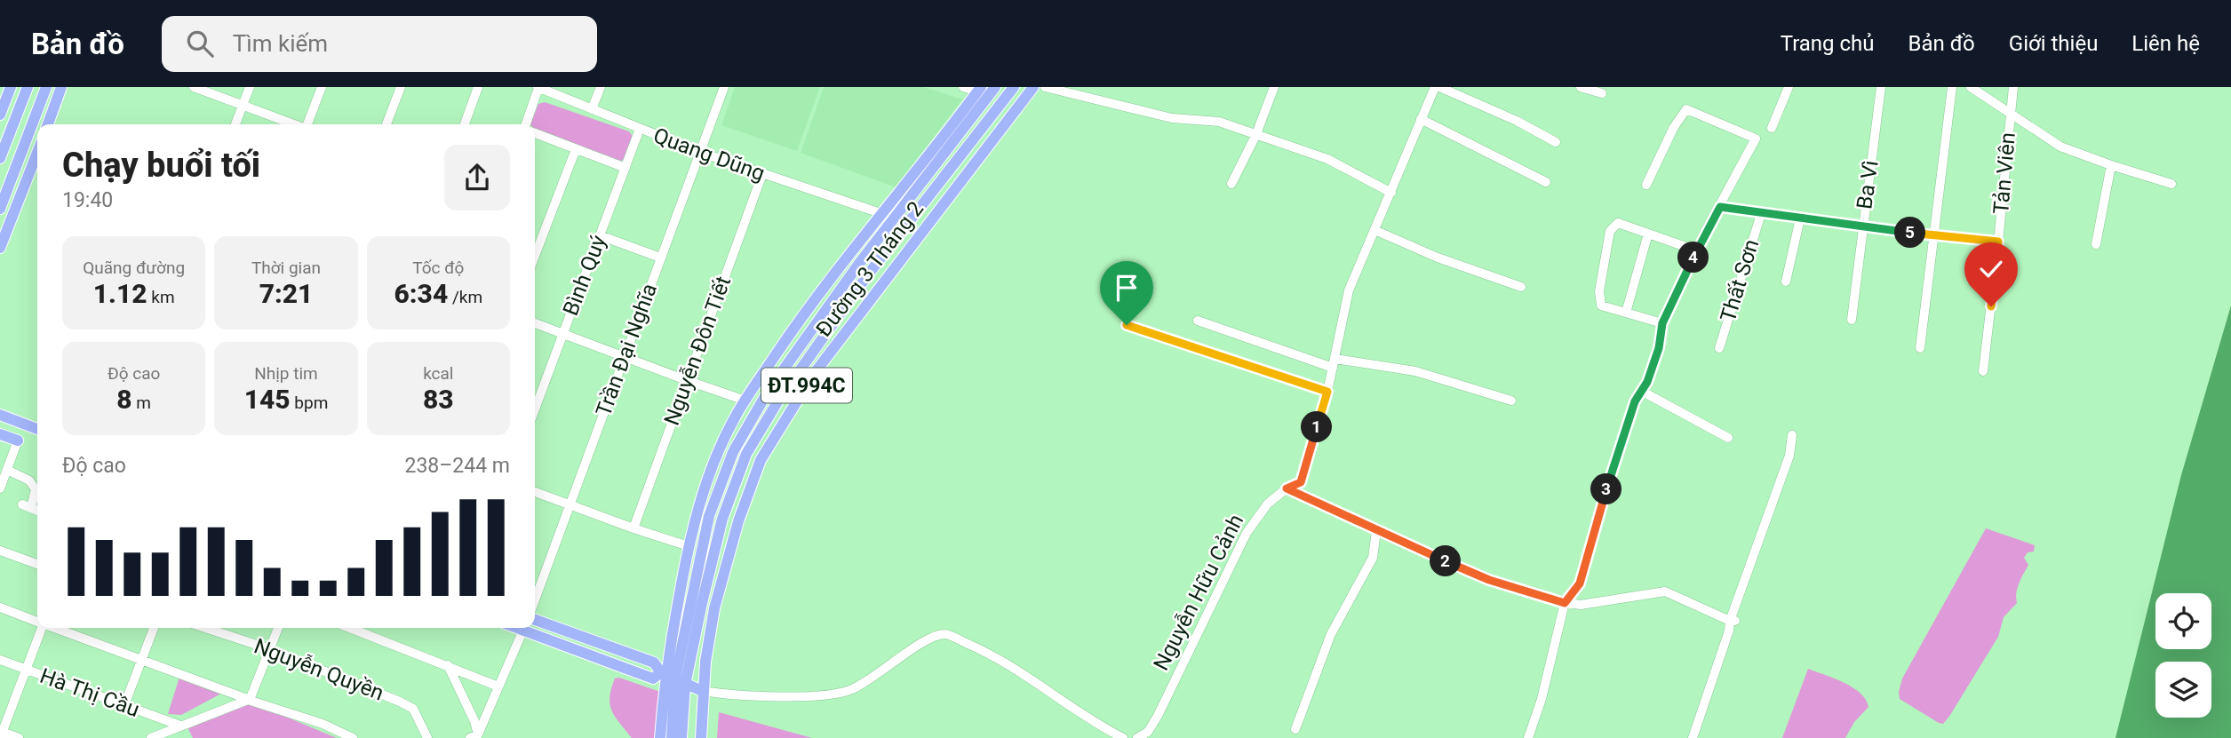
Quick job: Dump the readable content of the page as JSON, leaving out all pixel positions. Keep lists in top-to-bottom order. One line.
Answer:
{"streets":{"main road":["Đường 3 Tháng 2","ĐT.994C"],"street":["Quang Dũng","Tản Viên","Ba Vì","Bình Quý","Thất Sơn","Trần Đại Nghĩa","Nguyễn Đôn Tiết","Nguyễn Hữu Cảnh","Nguyễn Quyền","Hà Thị Cầu"]},"crossings":[["Quang Dũng","Đường 3 Tháng 2"],["Quang Dũng","Bình Quý"],["Quang Dũng","Trần Đại Nghĩa"],["Quang Dũng","Nguyễn Đôn Tiết"]],"page":{"header":"Bản đồ","search":"Tìm kiếm","nav":["Trang chủ","Bản đồ","Giới thiệu","Liên hệ"],"heading":["Chạy buổi tối","19:40"],"pins":["5","4","1","3","2"],"stats":[["Quãng đường","1.12 km"],["Thời gian","7:21"],["Tốc độ","6:34 /km"],["Độ cao","8 m"],["Nhịp tim","145 bpm"],["kcal","83"]],"chart":["Độ cao","238–244 m"]}}
